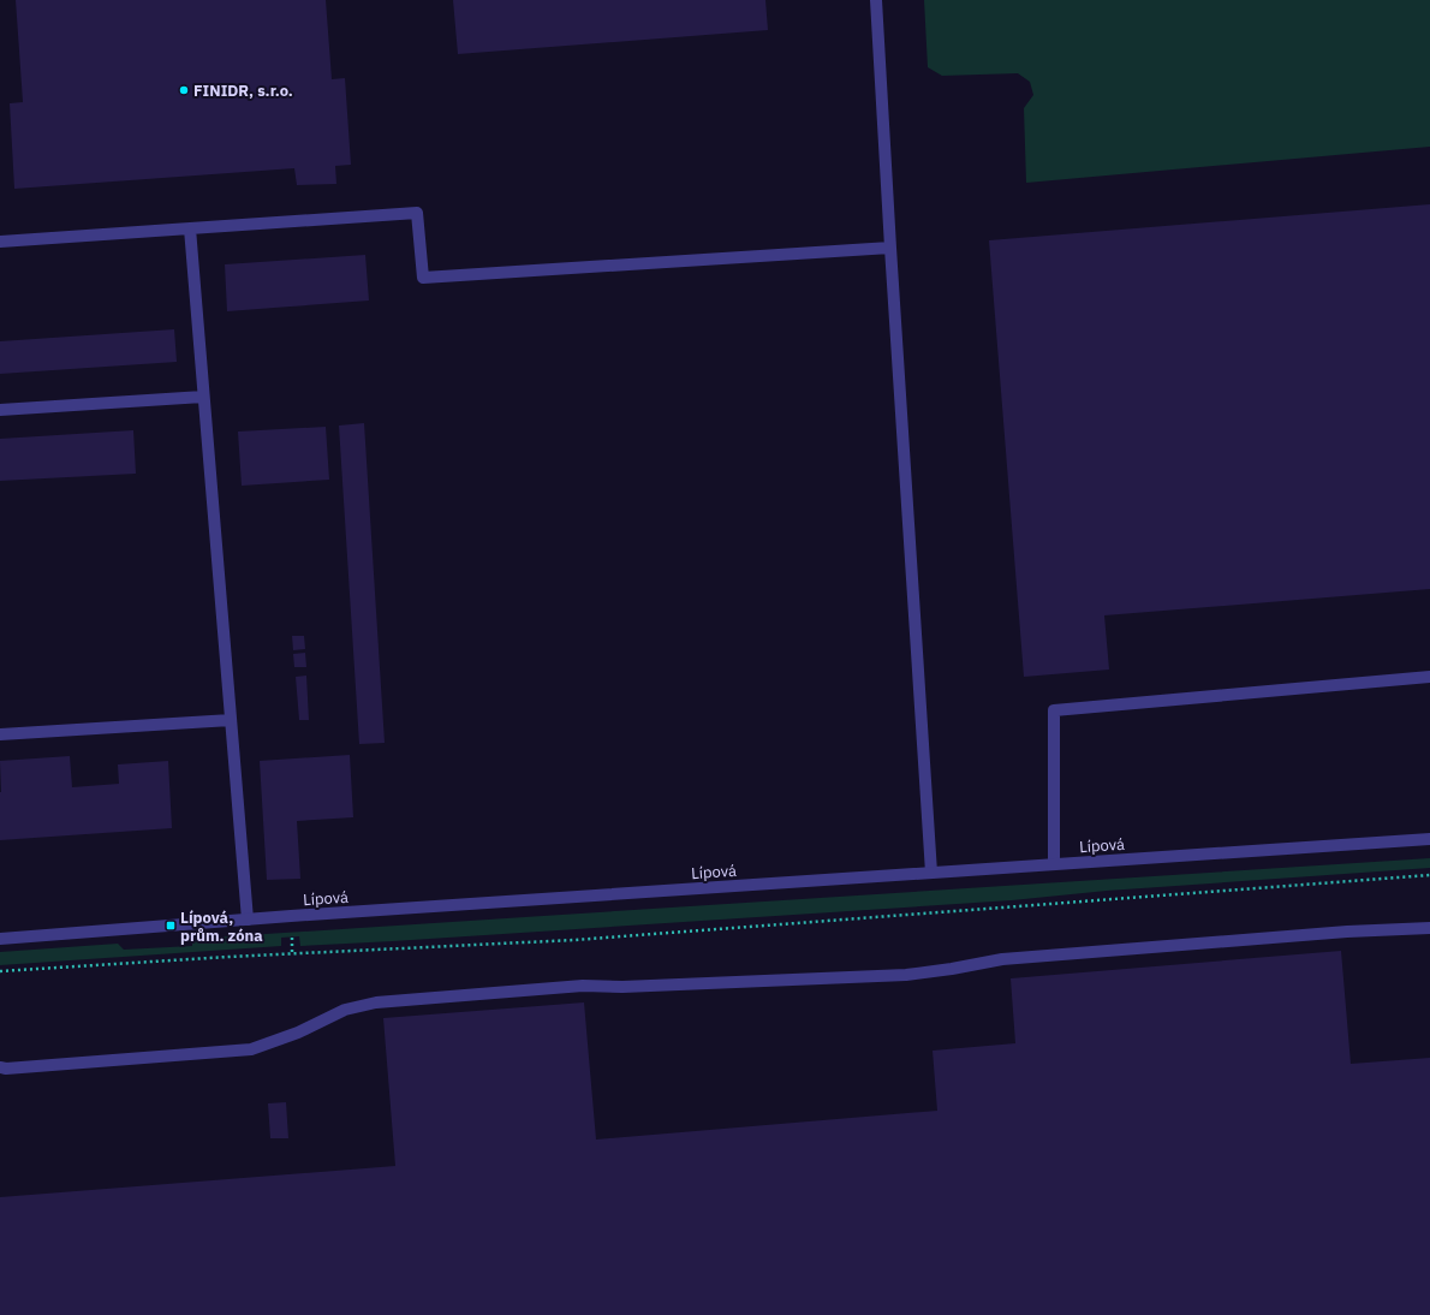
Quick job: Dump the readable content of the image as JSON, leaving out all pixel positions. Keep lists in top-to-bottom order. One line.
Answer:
{"streets":{"street":["Lípová"]},"places":{"other":["FINIDR, s.r.o."],"transit":["Lípová, prům. zóna"]}}
